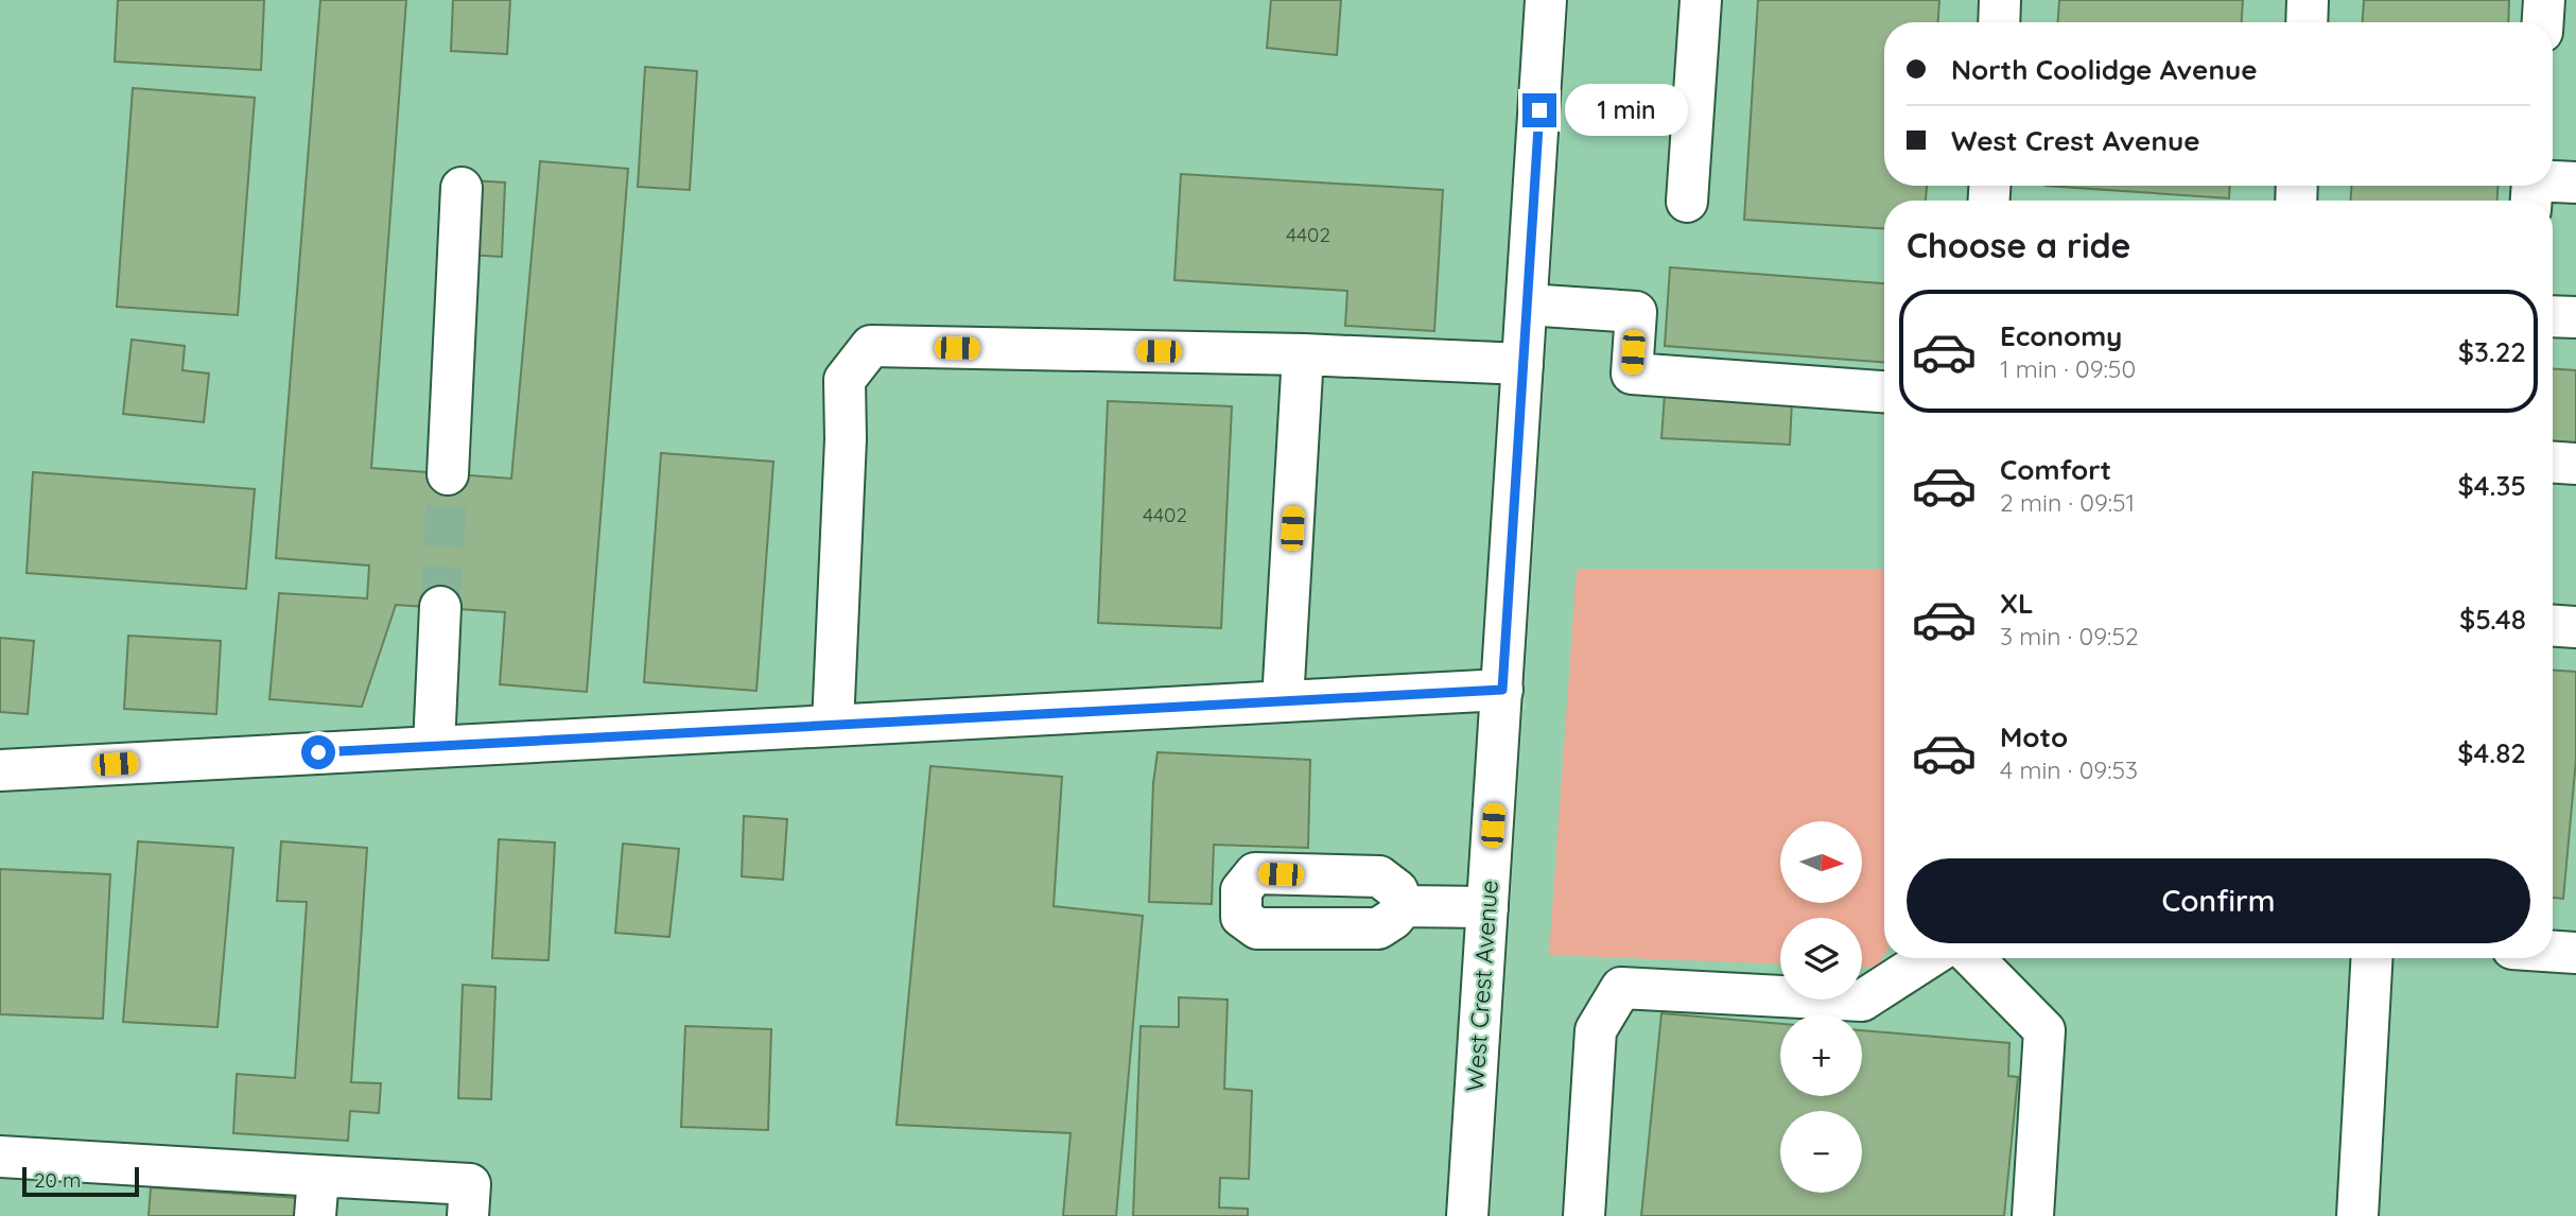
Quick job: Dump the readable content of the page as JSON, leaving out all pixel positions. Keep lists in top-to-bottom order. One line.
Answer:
{"streets":{"street":["West Crest Avenue"]},"house_numbers":["4402","4402"],"scale_bar":"20 m","north":"right","page":{"banner":["North Coolidge Avenue","West Crest Avenue"],"bubble":"1 min","heading":"Choose a ride","list":[{"name":"Economy","note":"1 min · 09:50","value":"$3.22"},{"name":"Comfort","note":"2 min · 09:51","value":"$4.35"},{"name":"XL","note":"3 min · 09:52","value":"$5.48"},{"name":"Moto","note":"4 min · 09:53","value":"$4.82"}],"map_buttons":["+","−"],"buttons":"Confirm","scale":"20 m"}}
